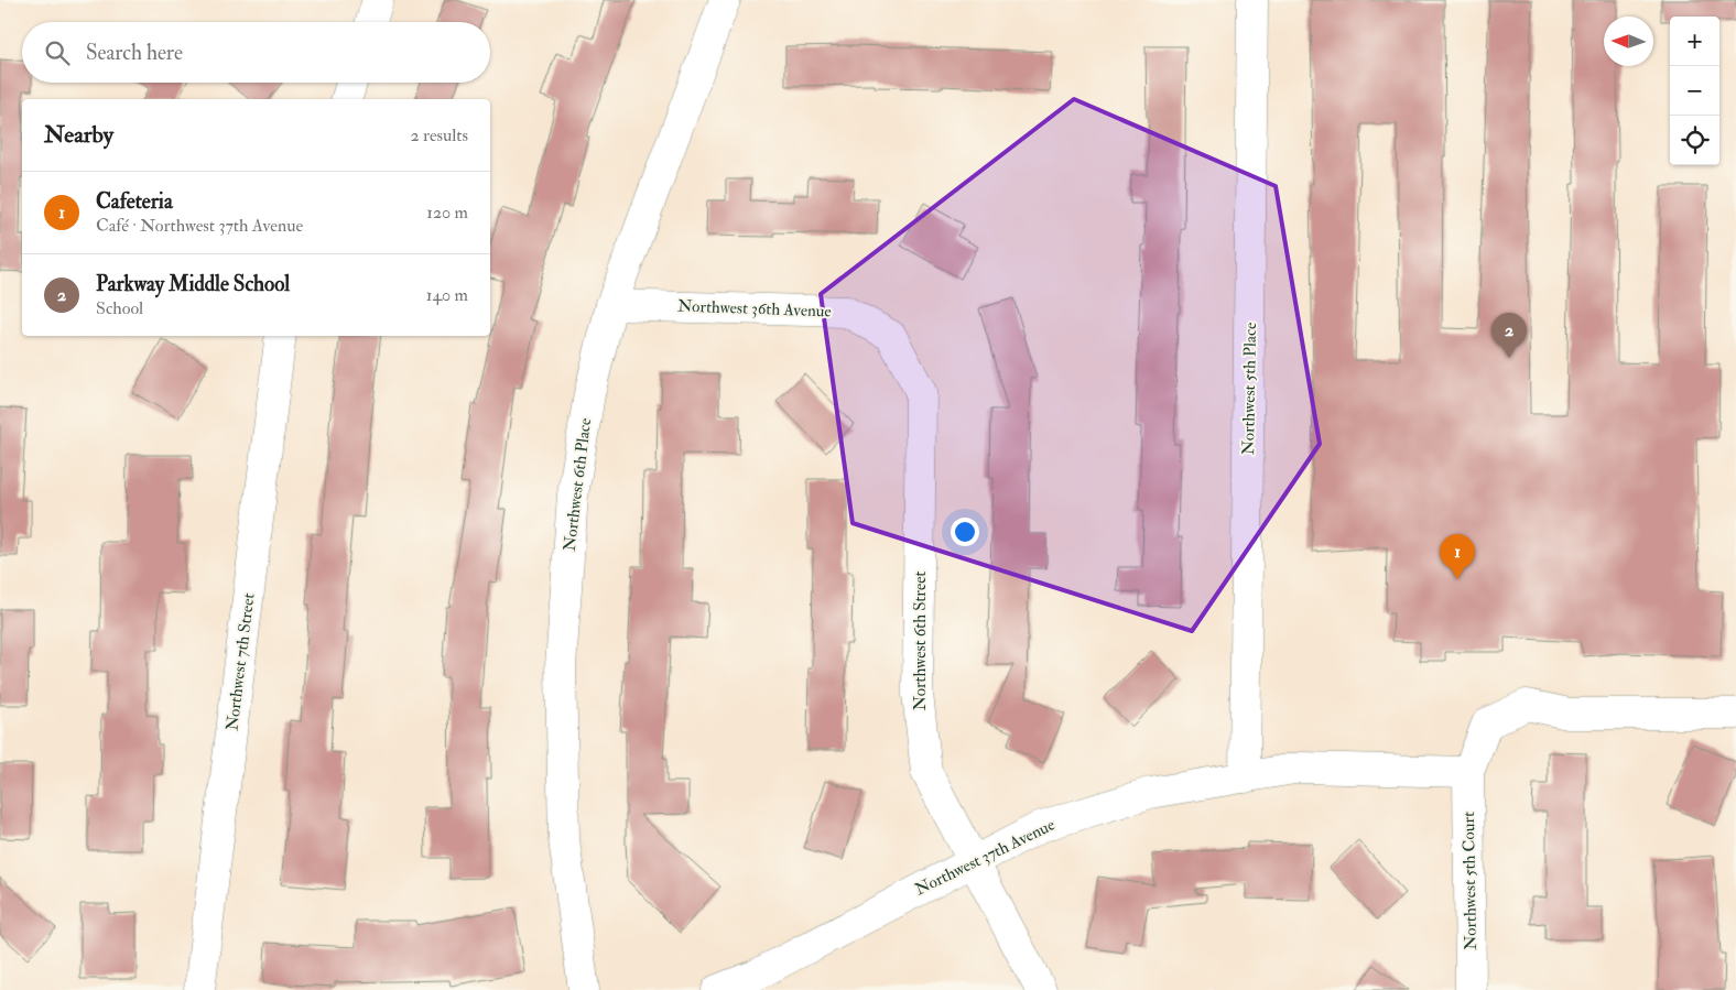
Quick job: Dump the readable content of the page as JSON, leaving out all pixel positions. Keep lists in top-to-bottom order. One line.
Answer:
{"streets":{"street":["Northwest 36th Avenue","Northwest 5th Place","Northwest 6th Place","Northwest 6th Street","Northwest 7th Street","Northwest 37th Avenue","Northwest 5th Court"]},"crossings":[["Northwest 36th Avenue","Northwest 6th Place"],["Northwest 36th Avenue","Northwest 6th Street"],["Northwest 5th Place","Northwest 37th Avenue"],["Northwest 6th Street","Northwest 37th Avenue"],["Northwest 37th Avenue","Northwest 5th Court"]],"north":"left","page":{"map_buttons":["+","−"],"search":"Search here","heading":["Nearby","2 results"],"list":[{"mark":"1","name":"Cafeteria","note":"Café · Northwest 37th Avenue","value":"120 m"},{"mark":"2","name":"Parkway Middle School","note":"School","value":"140 m"}],"pins":["2","1"]}}
